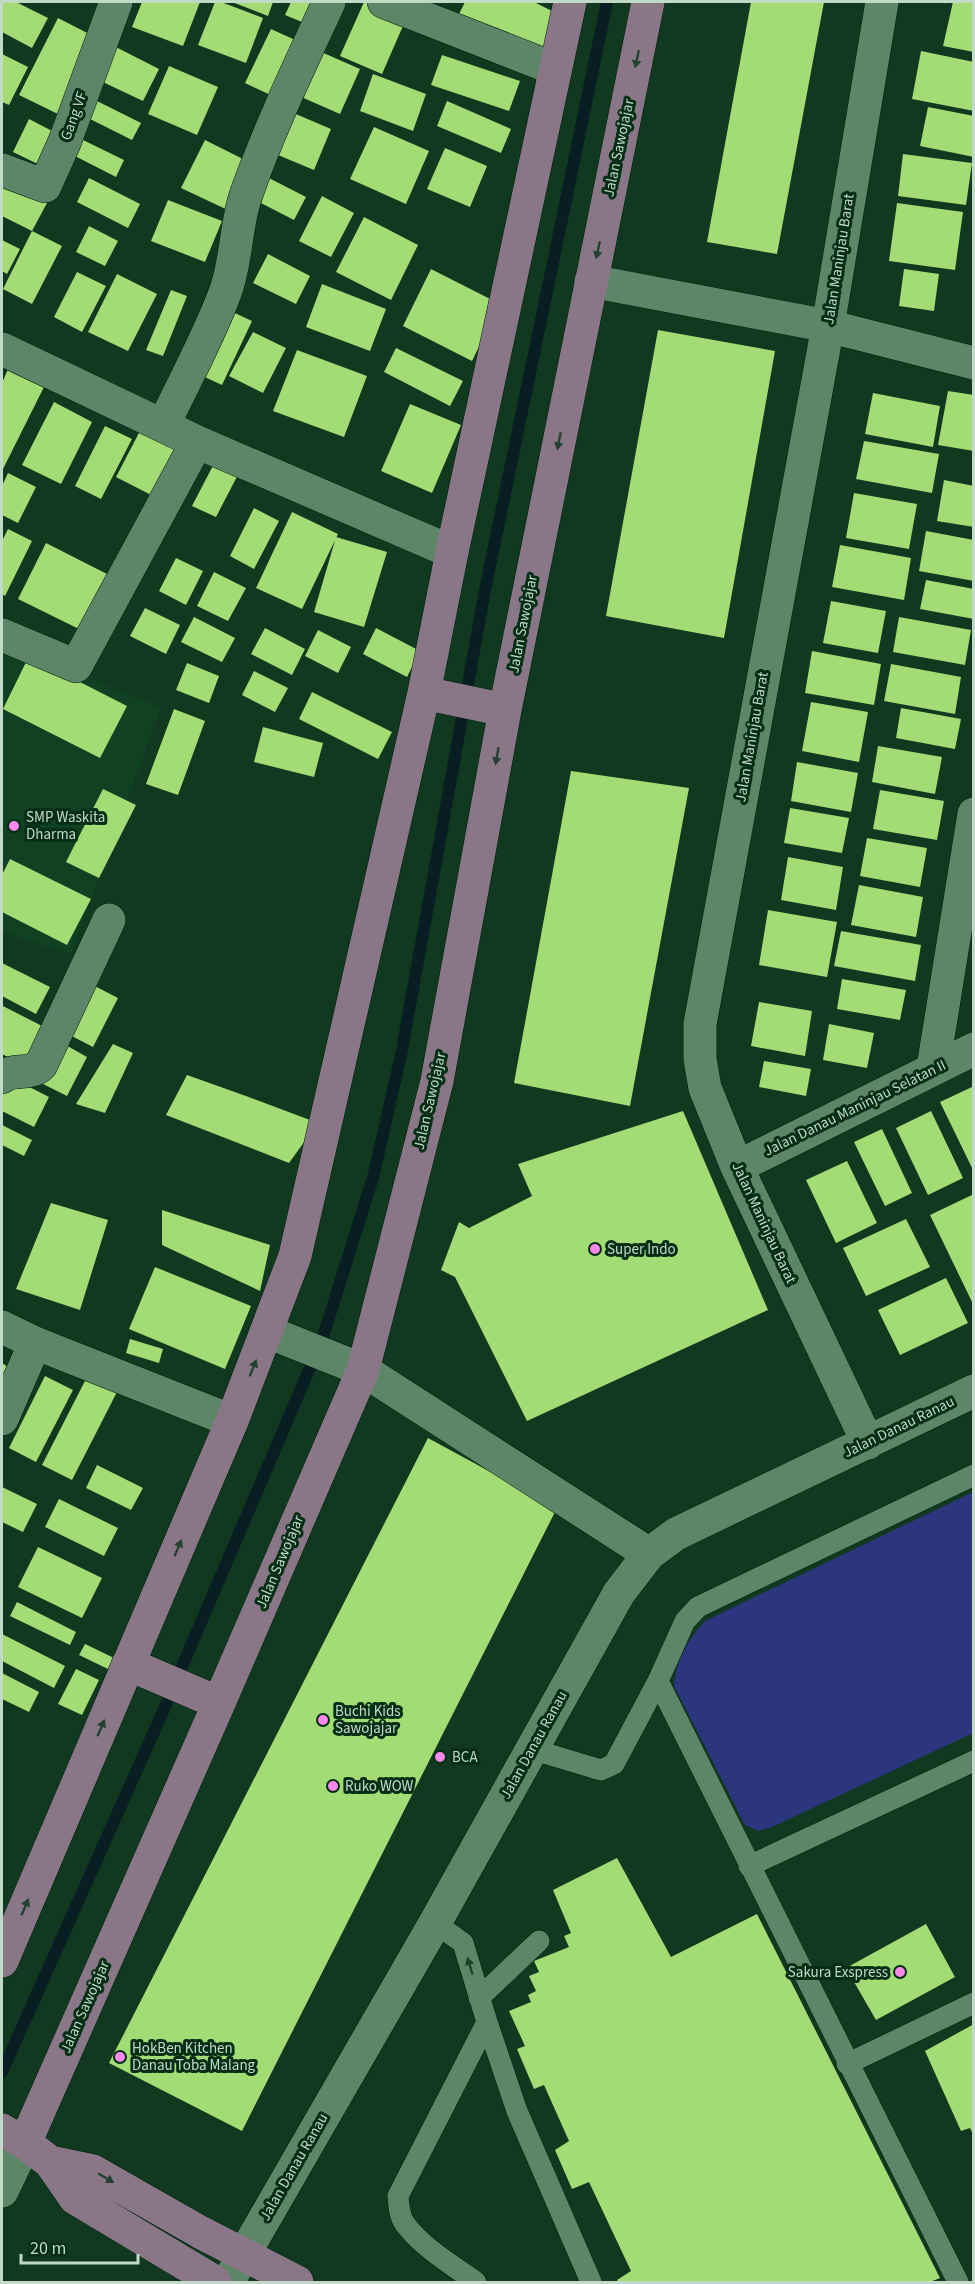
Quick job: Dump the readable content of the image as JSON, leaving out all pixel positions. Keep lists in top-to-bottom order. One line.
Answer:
{"streets":{"main road":["Jalan Sawojajar"],"street":["Gang VF","Jalan Maninjau Barat","Jalan Danau Maninjau Selatan II","Jalan Danau Ranau"]},"crossings":[["Jalan Maninjau Barat","Jalan Danau Maninjau Selatan II"],["Jalan Maninjau Barat","Jalan Danau Ranau"]],"places":["SMP Waskita Dharma","Super Indo","Buchi Kids Sawojajar","BCA","Ruko WOW","Sakura Exspress","HokBen Kitchen Danau Toba Malang"],"scale_bar":"20 m"}
